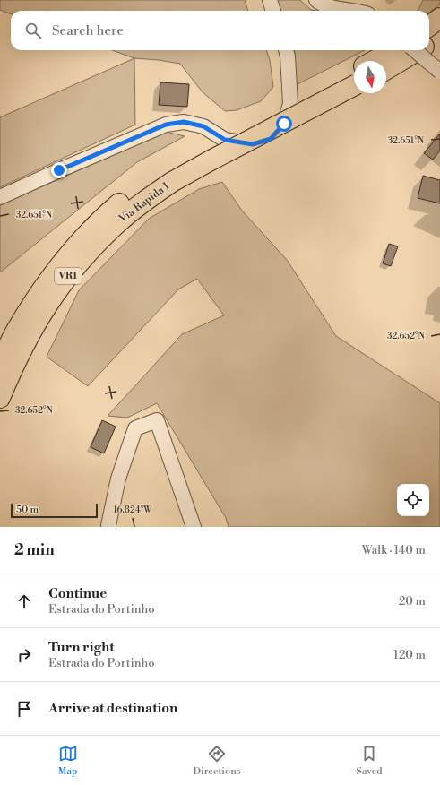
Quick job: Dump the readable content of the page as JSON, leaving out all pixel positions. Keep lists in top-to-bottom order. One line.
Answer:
{"streets":{"highway":["Via Rápida 1","VR1"]},"scale_bar":"50 m","north":"bottom","page":{"search":"Search here","scale":"50 m","heading":["2 min","Walk · 140 m"],"list":[["Continue","Estrada do Portinho","20 m"],["Turn right","Estrada do Portinho","120 m"],"Arrive at destination"],"nav":["Map","Directions","Saved"]},"coordinates":["32.651°N","32.652°N","16.824°W"]}
